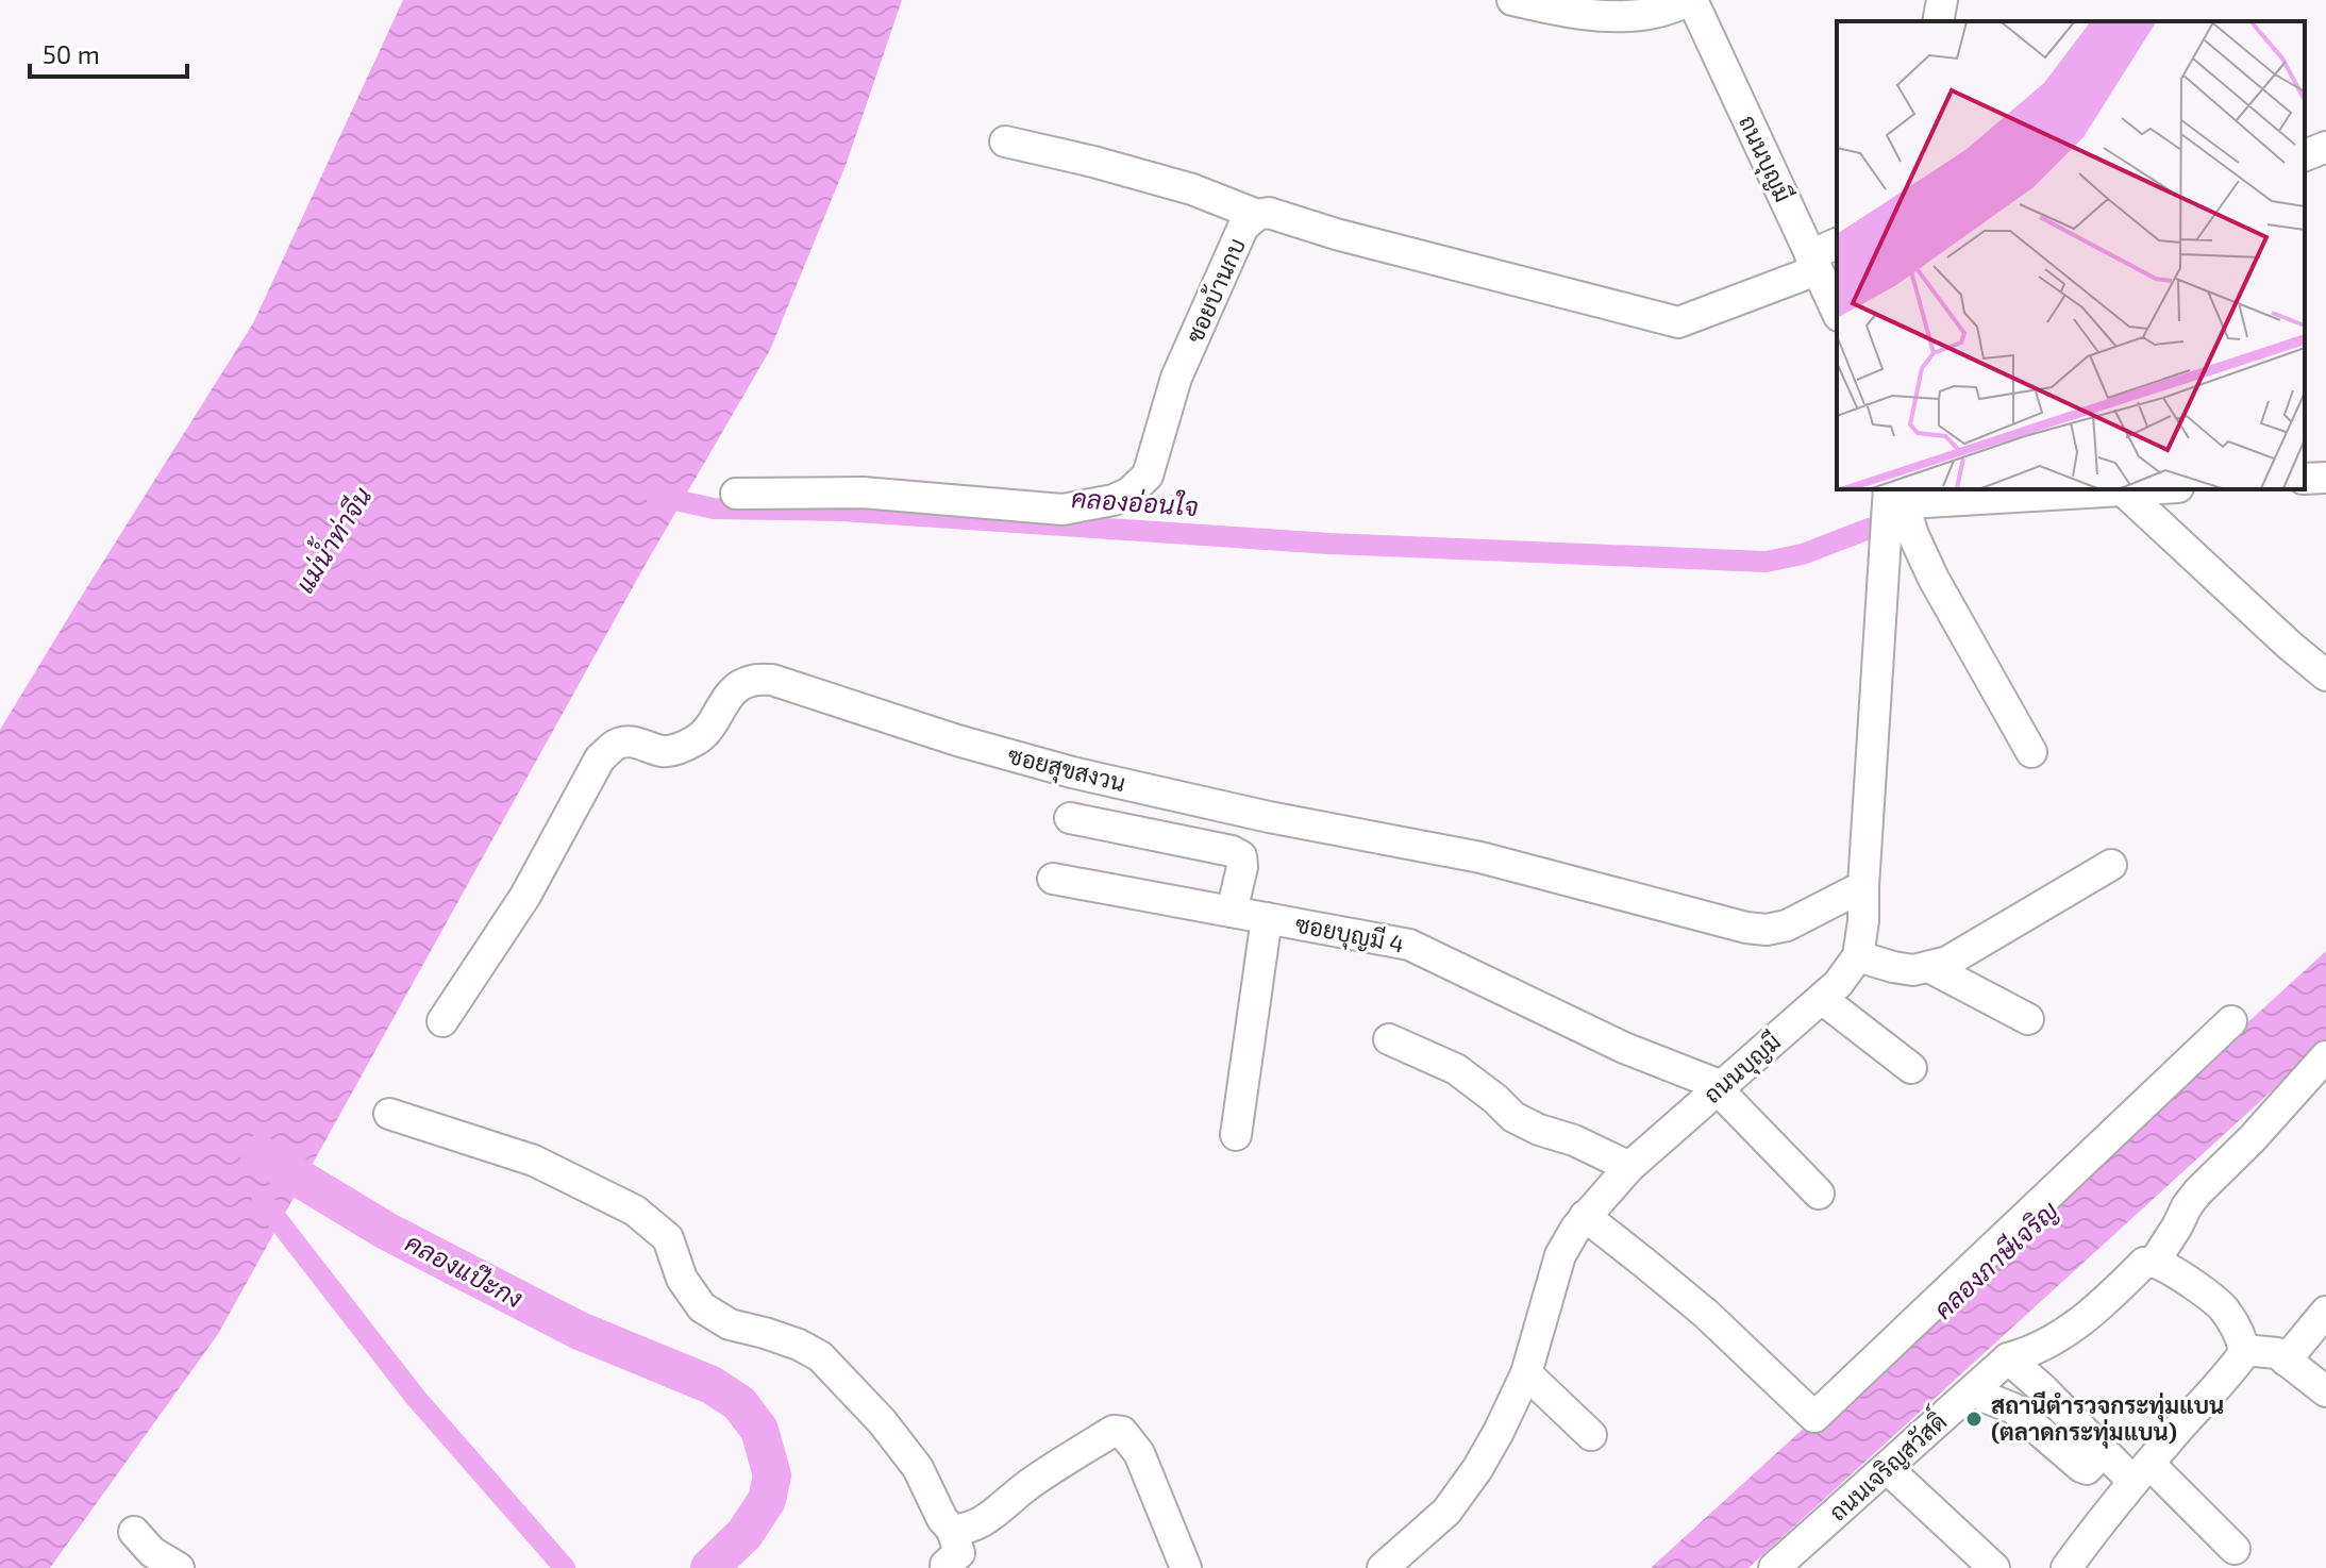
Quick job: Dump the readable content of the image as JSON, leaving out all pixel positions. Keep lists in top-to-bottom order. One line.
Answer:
{"streets":{"street":["ถนนบุญมี","ซอยบ้านกบ","ซอยสุขสงวน","ซอยบุญมี 4","ถนนเจริญสวัสดิ์"]},"crossings":[["ถนนบุญมี","ซอยบ้านกบ"],["ถนนบุญมี","ซอยบุญมี 4"]],"water":["คลองอ่อนใจ","แม่น้ำท่าจีน","คลองภาษีเจริญ","คลองแป๊ะกง"],"places":["สถานีตำรวจกระทุ่มแบน (ตลาดกระทุ่มแบน)"],"scale_bar":"50 m"}
